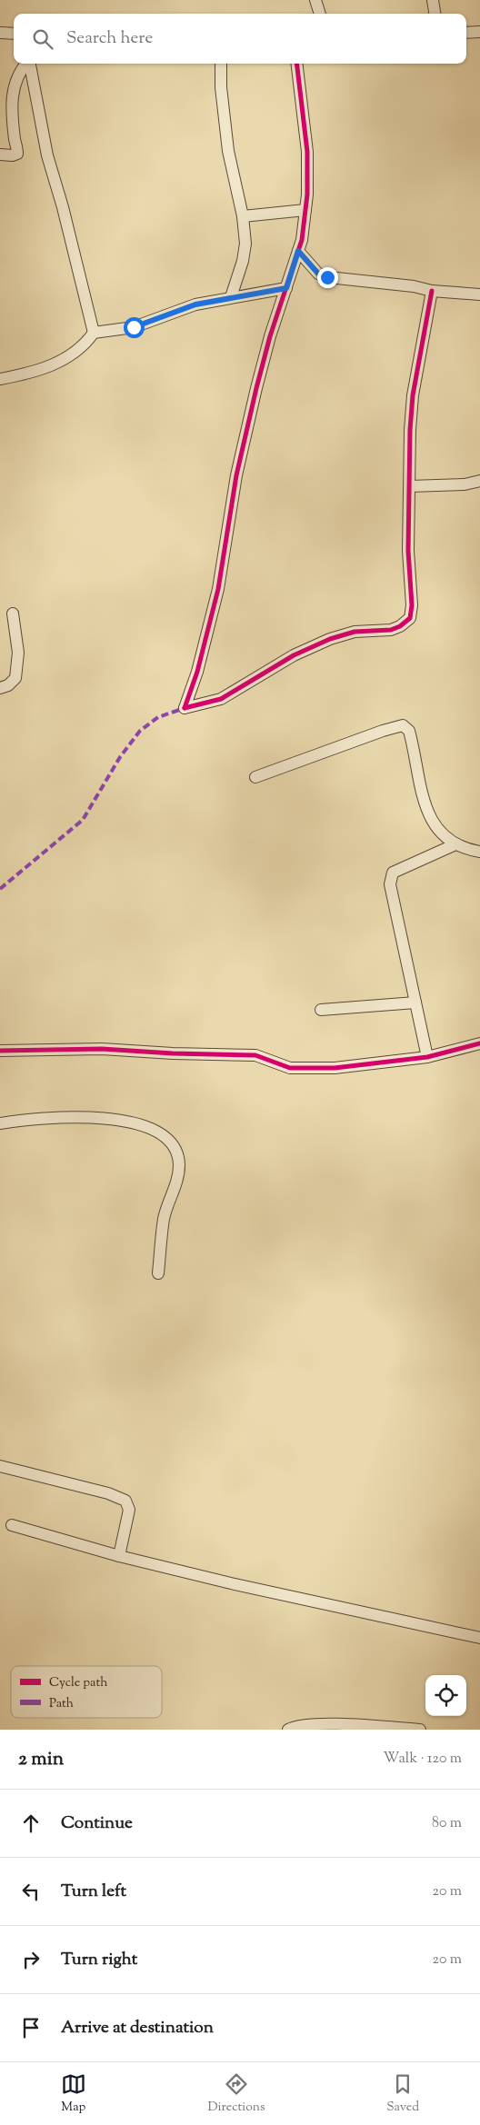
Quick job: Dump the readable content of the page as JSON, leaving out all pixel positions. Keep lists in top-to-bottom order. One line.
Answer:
{"legend":["Cycle path","Path"],"page":{"search":"Search here","heading":["2 min","Walk · 120 m"],"list":[["Continue","80 m"],["Turn left","20 m"],["Turn right","20 m"],"Arrive at destination"],"nav":["Map","Directions","Saved"]}}
